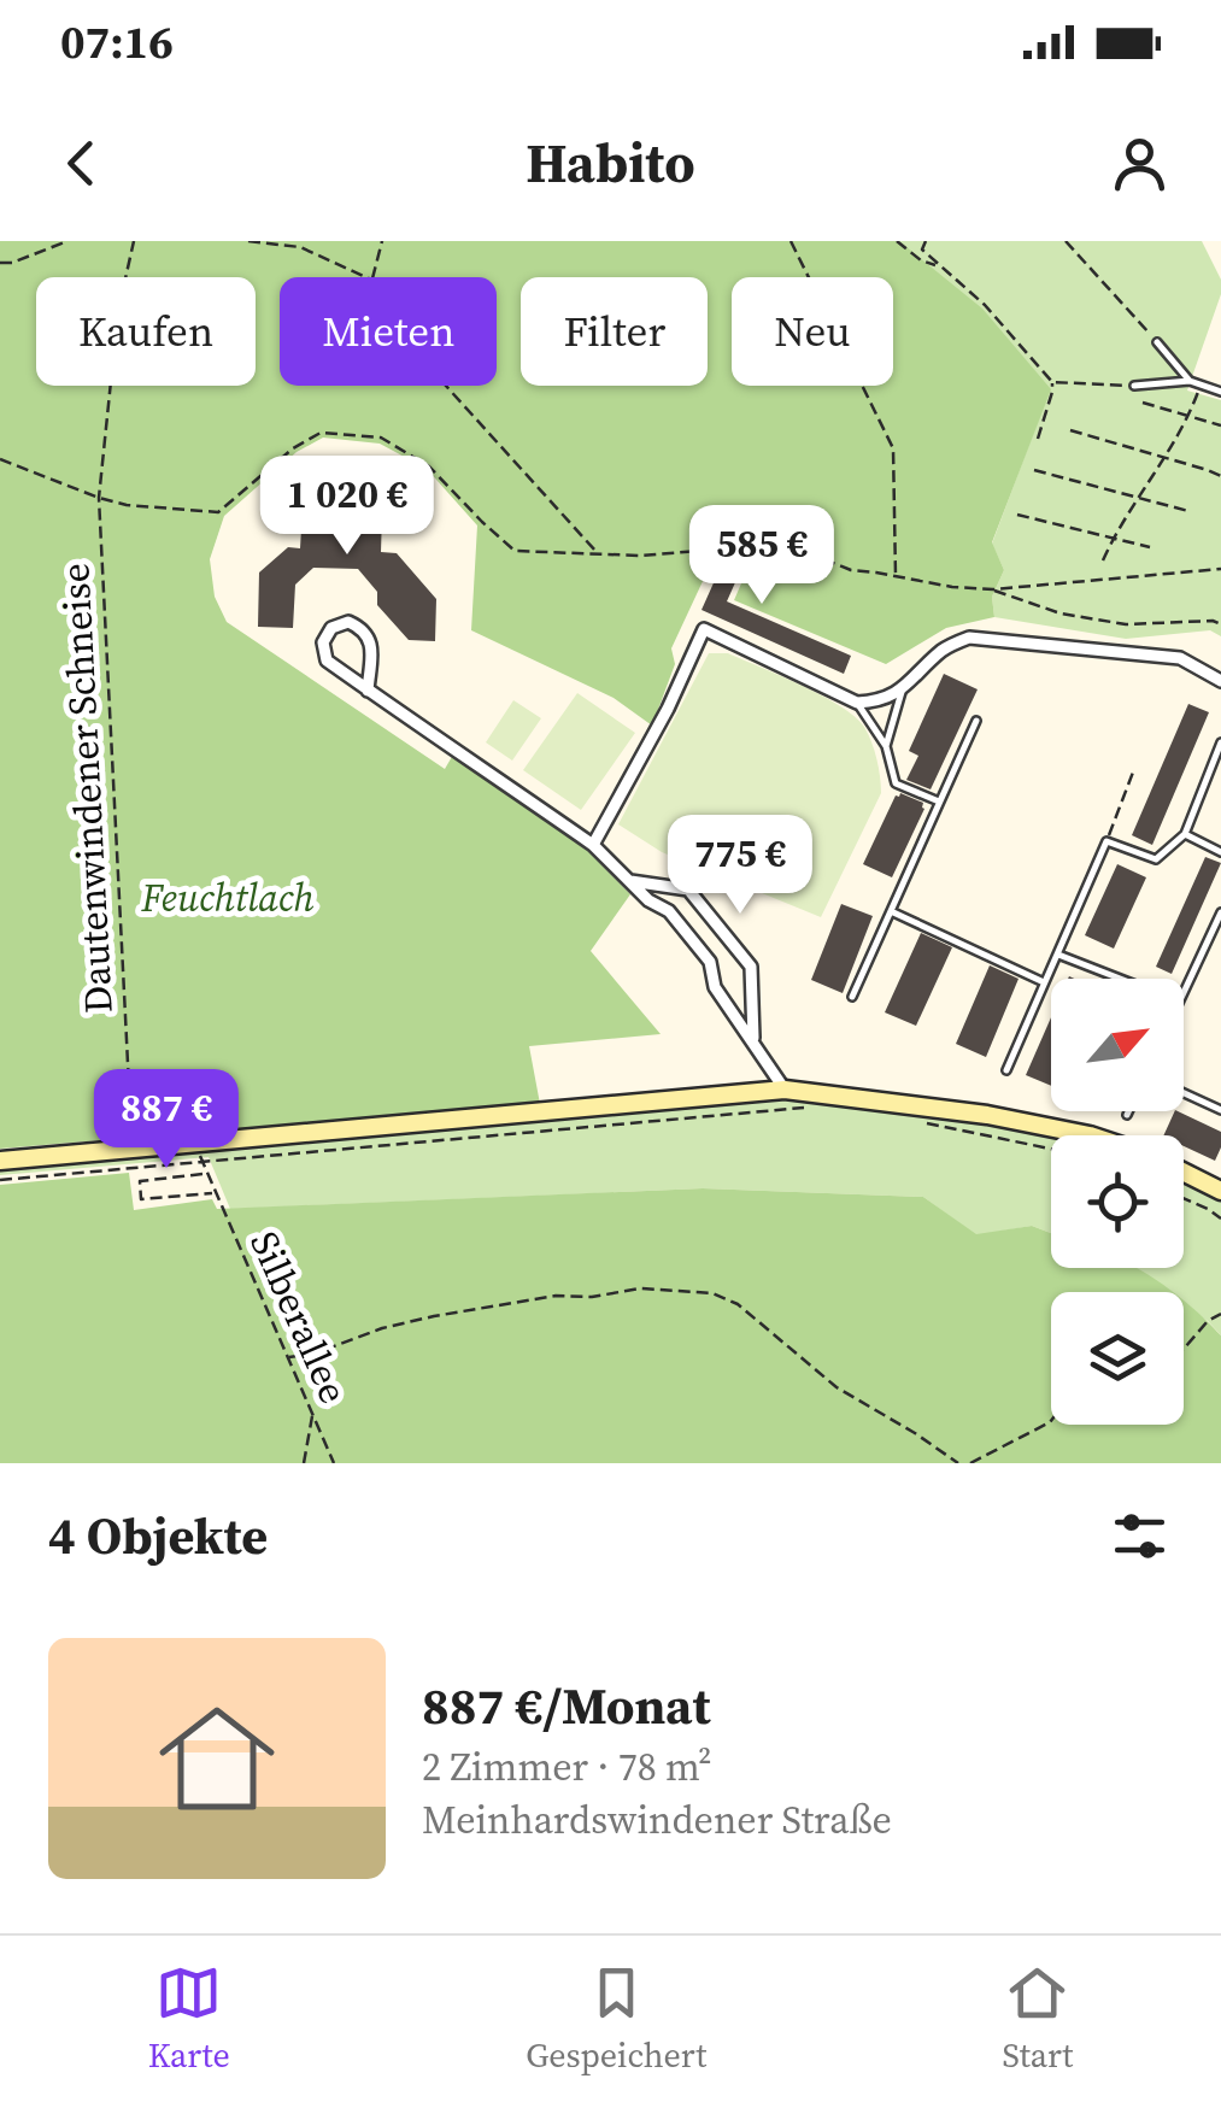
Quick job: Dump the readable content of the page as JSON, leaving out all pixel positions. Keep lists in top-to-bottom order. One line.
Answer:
{"streets":{"path":["Dautenwindener Schneise","Silberallee"]},"parks":["Feuchtlach"],"north":"top right","page":{"status":"07:16","header":"Habito","chip":["Kaufen","Mieten","Filter","Neu"],"price":["1 020 €","585 €","775 €","887 €"],"heading":"4 Objekte","list":[{"name":"887 €/Monat","note":"2 Zimmer · 78 m² · Meinhardswindener Straße"}],"tabs":["Karte","Gespeichert","Start"]}}
